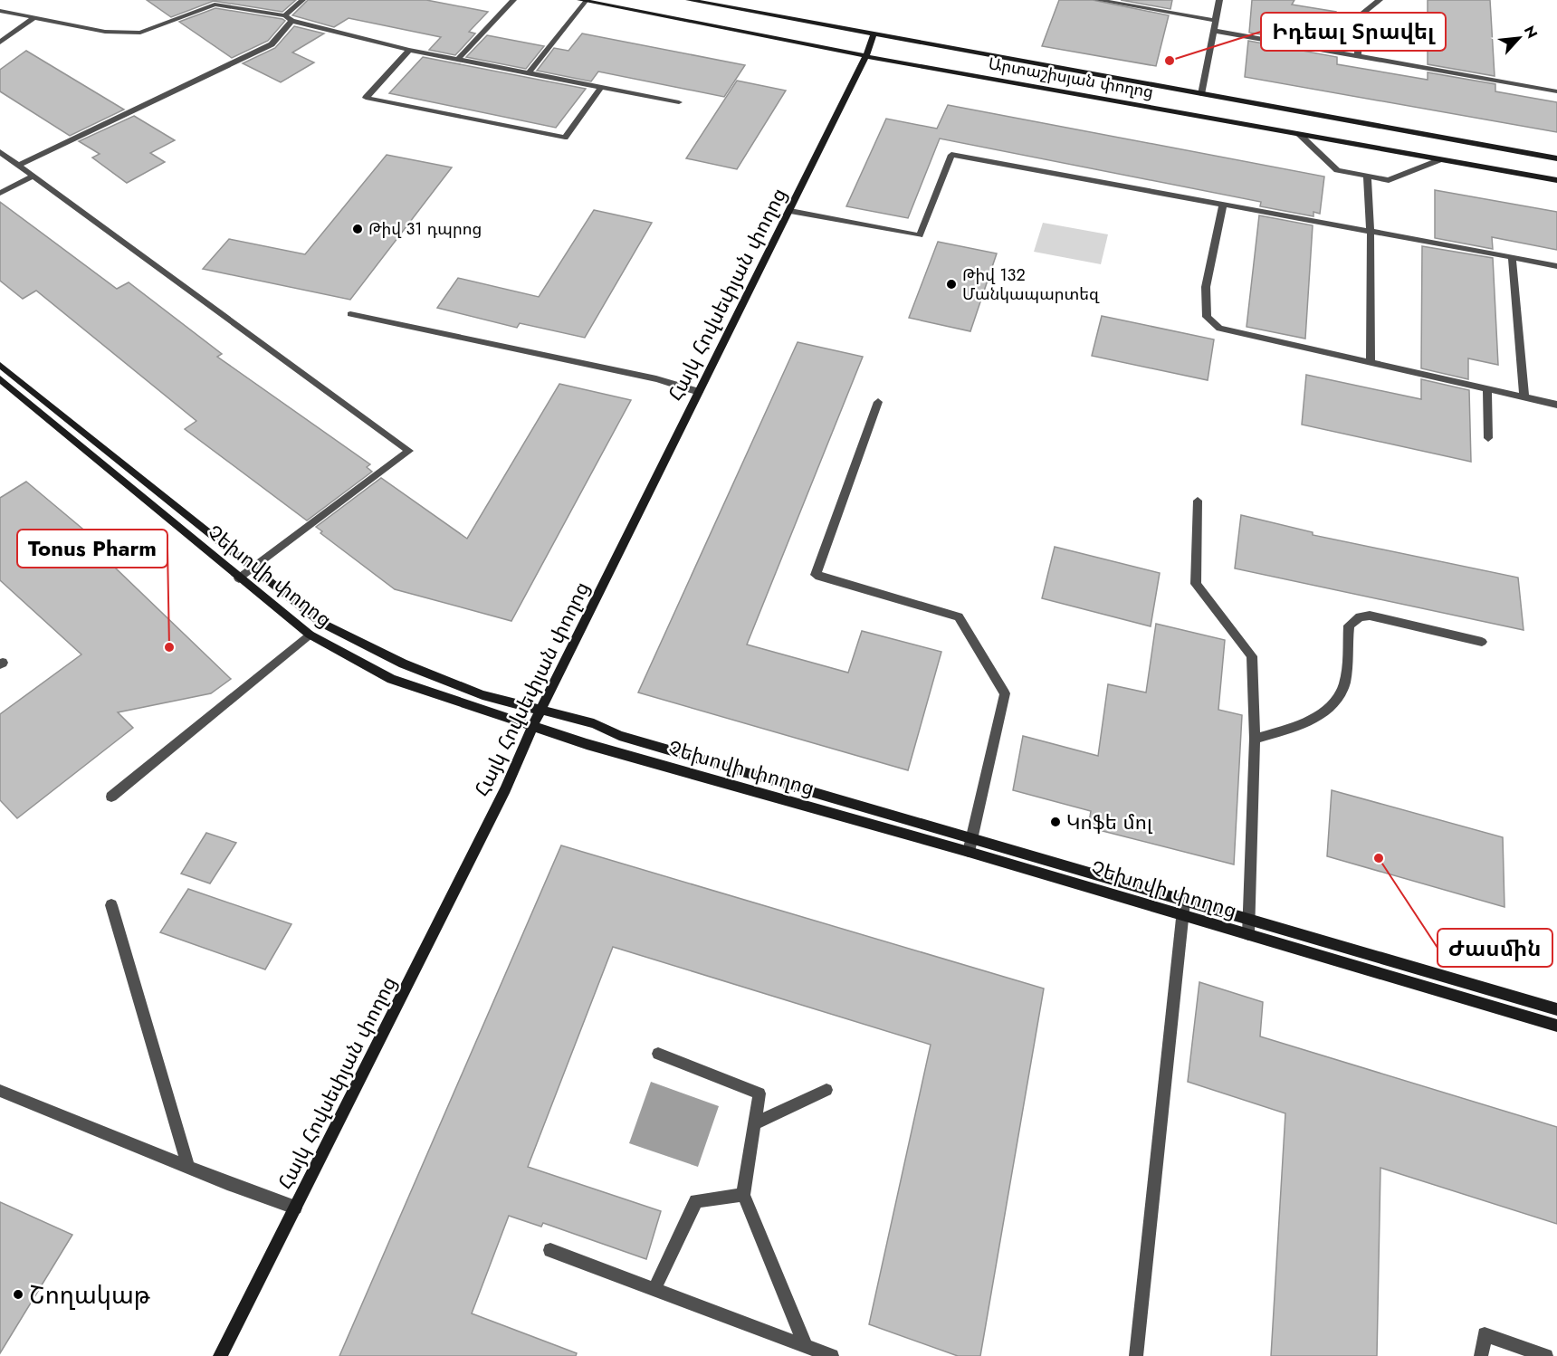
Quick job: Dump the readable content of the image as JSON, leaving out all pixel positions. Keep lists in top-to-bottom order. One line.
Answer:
{"streets":{"street":["Արտաշիսյան փողոց","Հայկ Հովսեփյան փողոց","Չեխովի փողոց"]},"crossings":[["Արտաշիսյան փողոց","Հայկ Հովսեփյան փողոց"],["Հայկ Հովսեփյան փողոց","Չեխովի փողոց"]],"places":["Իդեալ Տրավել","Թիվ 31 դպրոց","Թիվ 132 Մանկապարտեզ","Tonus Pharm","Կոֆե մոլ","Ժասմին","Շողակաթ"],"north":"top right"}
